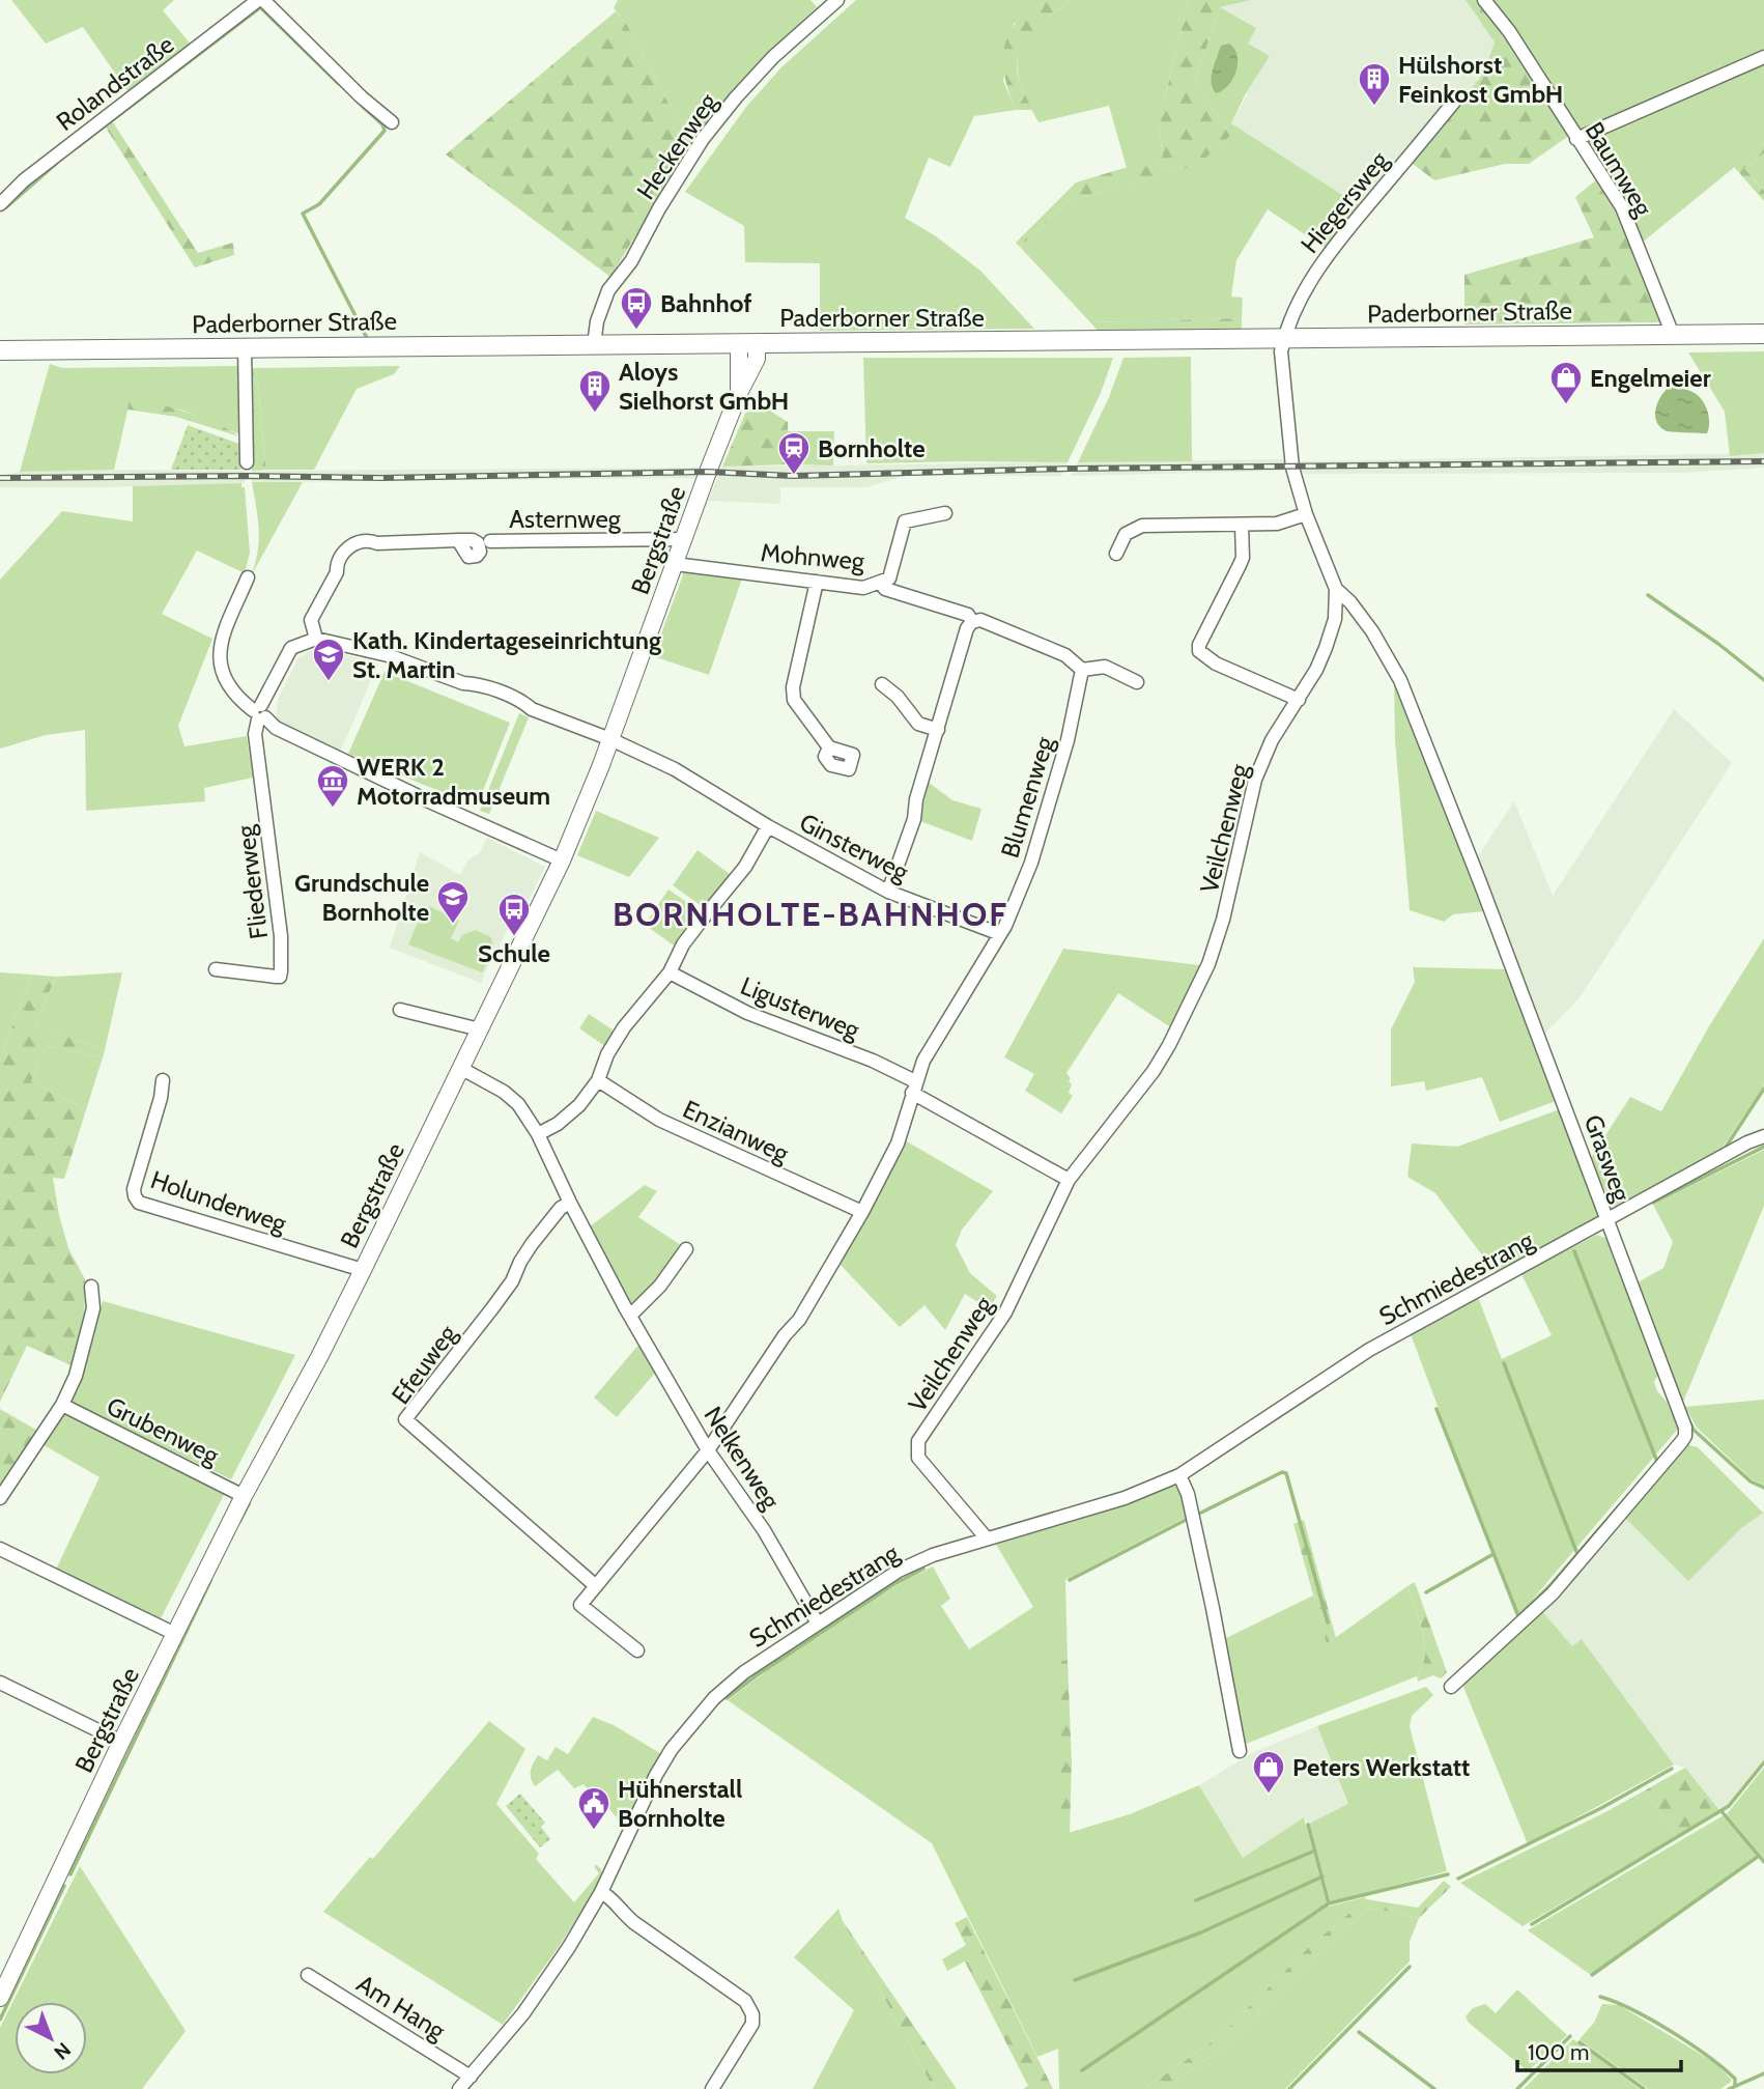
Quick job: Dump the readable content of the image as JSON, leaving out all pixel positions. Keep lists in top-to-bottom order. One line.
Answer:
{"streets":{"main road":["Paderborner Straße"],"street":["Rolandstraße","Heckenweg","Baumweg","Hiegersweg","Asternweg","Bergstraße","Mohnweg","Blumenweg","Veilchenweg","Ginsterweg","Fliederweg","Ligusterweg","Enzianweg","Grasweg","Holunderweg","Schmiedestrang","Efeuweg","Grubenweg","Nelkenweg","Am Hang"]},"crossings":[["Heckenweg","Paderborner Straße"],["Baumweg","Paderborner Straße"],["Hiegersweg","Paderborner Straße"],["Hiegersweg","Veilchenweg"],["Paderborner Straße","Bergstraße"],["Paderborner Straße","Veilchenweg"],["Asternweg","Bergstraße"],["Bergstraße","Mohnweg"],["Bergstraße","Ginsterweg"],["Bergstraße","Holunderweg"],["Bergstraße","Grubenweg"],["Bergstraße","Nelkenweg"],["Blumenweg","Ginsterweg"],["Veilchenweg","Grasweg"],["Veilchenweg","Schmiedestrang"],["Grasweg","Schmiedestrang"],["Schmiedestrang","Nelkenweg"],["Schmiedestrang","Am Hang"],["Efeuweg","Nelkenweg"]],"districts":["BORNHOLTE-BAHNHOF"],"places":{"building":["Hülshorst Feinkost GmbH","Aloys Sielhorst GmbH"],"bus stop":["Bahnhof","Schule"],"shop":["Engelmeier","Peters Werkstatt"],"station":["Bornholte"],"school or university":["Kath. Kindertageseinrichtung St. Martin","Grundschule Bornholte"],"museum":["WERK 2 Motorradmuseum"],"public building":["Hühnerstall Bornholte"]},"scale_bar":"100 m","north":"bottom right"}
